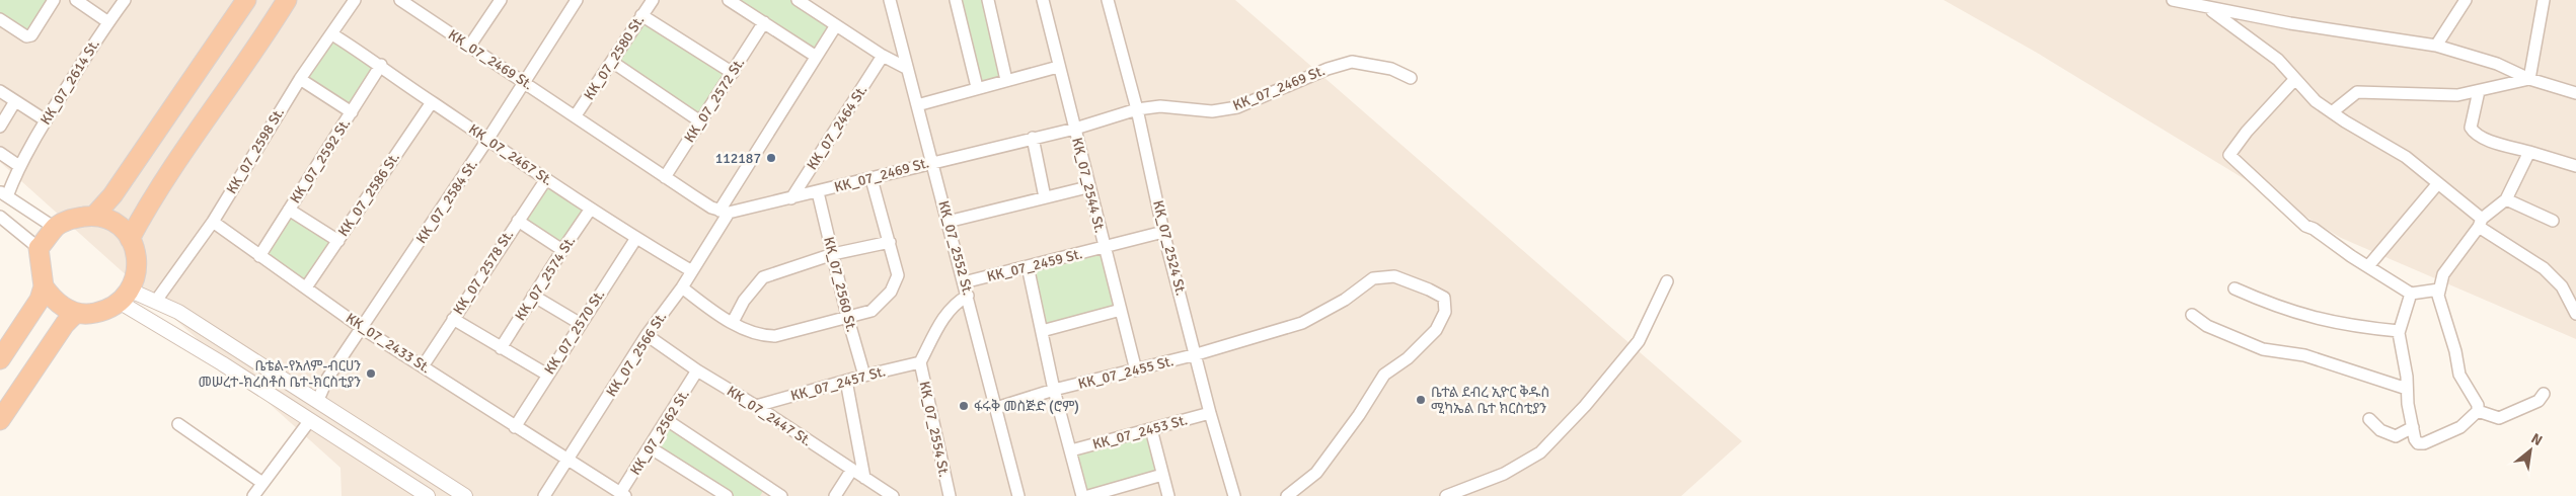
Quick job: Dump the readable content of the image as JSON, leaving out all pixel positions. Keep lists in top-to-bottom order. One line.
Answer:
{"streets":{"street":["KK_07_2580 St.","KK_07_2469 St.","KK_07_2614 St.","KK_07_2572 St.","KK_07_2464 St.","KK_07_2598 St.","KK_07_2467 St.","KK_07_2592 St.","KK_07_2544 St.","KK_07_2586 St.","KK_07_2584 St.","KK_07_2552 St.","KK_07_2524 St.","KK_07_2459 St.","KK_07_2578 St.","KK_07_2574 St.","KK_07_2560 St.","KK_07_2570 St.","KK_07_2433 St.","KK_07_2566 St.","KK_07_2455 St.","KK_07_2457 St.","KK_07_2447 St.","KK_07_2554 St.","KK_07_2562 St.","KK_07_2453 St."]},"crossings":[["KK_07_2580 St.","KK_07_2469 St."],["KK_07_2469 St.","KK_07_2572 St."],["KK_07_2469 St.","KK_07_2464 St."],["KK_07_2469 St.","KK_07_2544 St."],["KK_07_2469 St.","KK_07_2584 St."],["KK_07_2469 St.","KK_07_2552 St."],["KK_07_2469 St.","KK_07_2524 St."],["KK_07_2469 St.","KK_07_2560 St."],["KK_07_2469 St.","KK_07_2566 St."],["KK_07_2598 St.","KK_07_2467 St."],["KK_07_2598 St.","KK_07_2433 St."],["KK_07_2467 St.","KK_07_2592 St."],["KK_07_2467 St.","KK_07_2586 St."],["KK_07_2467 St.","KK_07_2584 St."],["KK_07_2467 St.","KK_07_2578 St."],["KK_07_2467 St.","KK_07_2574 St."],["KK_07_2467 St.","KK_07_2570 St."],["KK_07_2467 St.","KK_07_2566 St."],["KK_07_2592 St.","KK_07_2433 St."],["KK_07_2544 St.","KK_07_2459 St."],["KK_07_2544 St.","KK_07_2455 St."],["KK_07_2586 St.","KK_07_2433 St."],["KK_07_2584 St.","KK_07_2433 St."],["KK_07_2552 St.","KK_07_2459 St."],["KK_07_2552 St.","KK_07_2455 St."],["KK_07_2524 St.","KK_07_2459 St."],["KK_07_2524 St.","KK_07_2455 St."],["KK_07_2524 St.","KK_07_2453 St."],["KK_07_2578 St.","KK_07_2433 St."],["KK_07_2560 St.","KK_07_2457 St."],["KK_07_2570 St.","KK_07_2433 St."],["KK_07_2433 St.","KK_07_2566 St."],["KK_07_2433 St.","KK_07_2562 St."],["KK_07_2566 St.","KK_07_2447 St."],["KK_07_2457 St.","KK_07_2447 St."],["KK_07_2457 St.","KK_07_2554 St."],["KK_07_2447 St.","KK_07_2562 St."]],"places":["112187","ቤቴል-የአለም-ብርሀን መሠረተ-ክረስቶስ ቤተ-ክርስቲያን","ቤተል ደብረ ኢዮር ቅዱስ ሚካኤል ቤተ ክርስቲያን","ፋሩቅ መስጅድ (ሮም)"],"north":"top right"}
